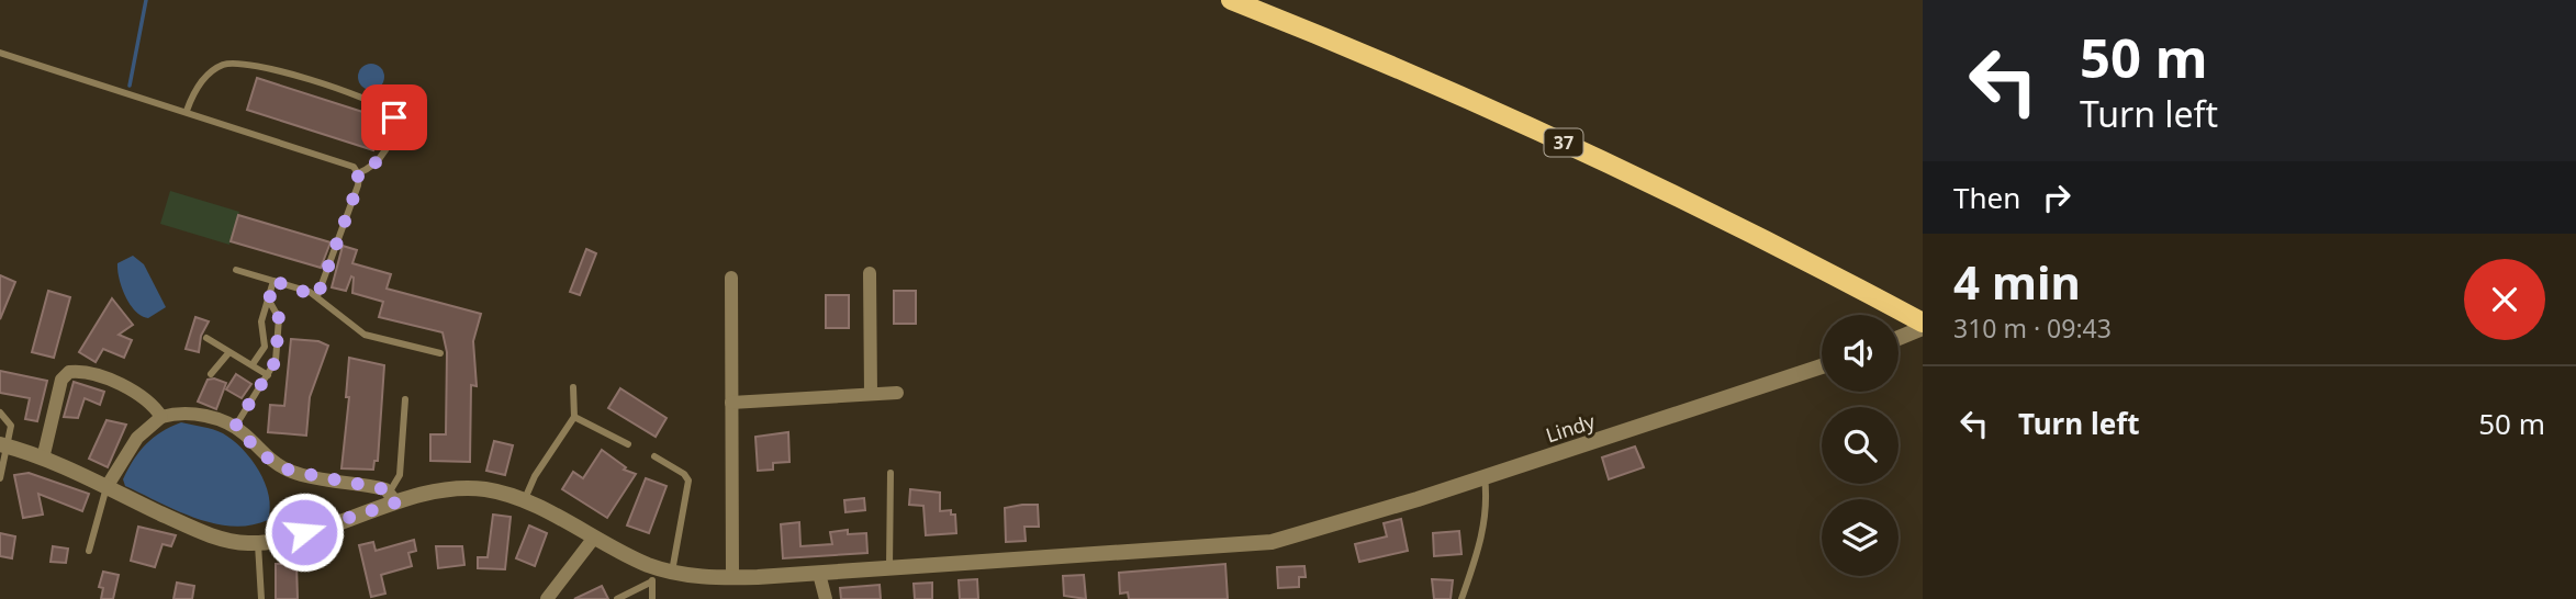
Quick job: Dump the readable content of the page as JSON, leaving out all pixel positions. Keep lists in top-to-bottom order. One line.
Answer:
{"streets":{"main road":["37"],"street":["Lindy"]},"page":{"turn":["50 m","Turn left"],"then":"Then","heading":["4 min","310 m · 09:43"],"list":[{"name":"Turn left","value":"50 m"}]}}
